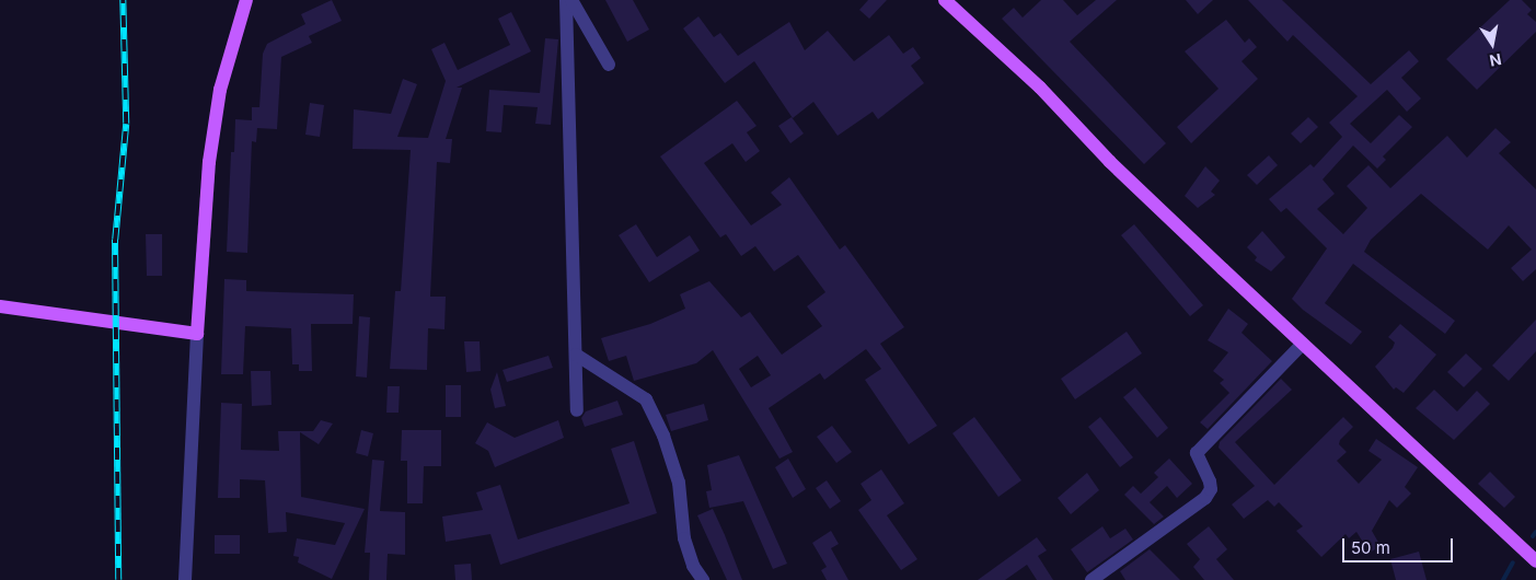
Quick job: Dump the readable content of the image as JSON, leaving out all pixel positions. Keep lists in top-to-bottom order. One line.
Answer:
{"scale_bar":"50 m","north":"bottom"}
